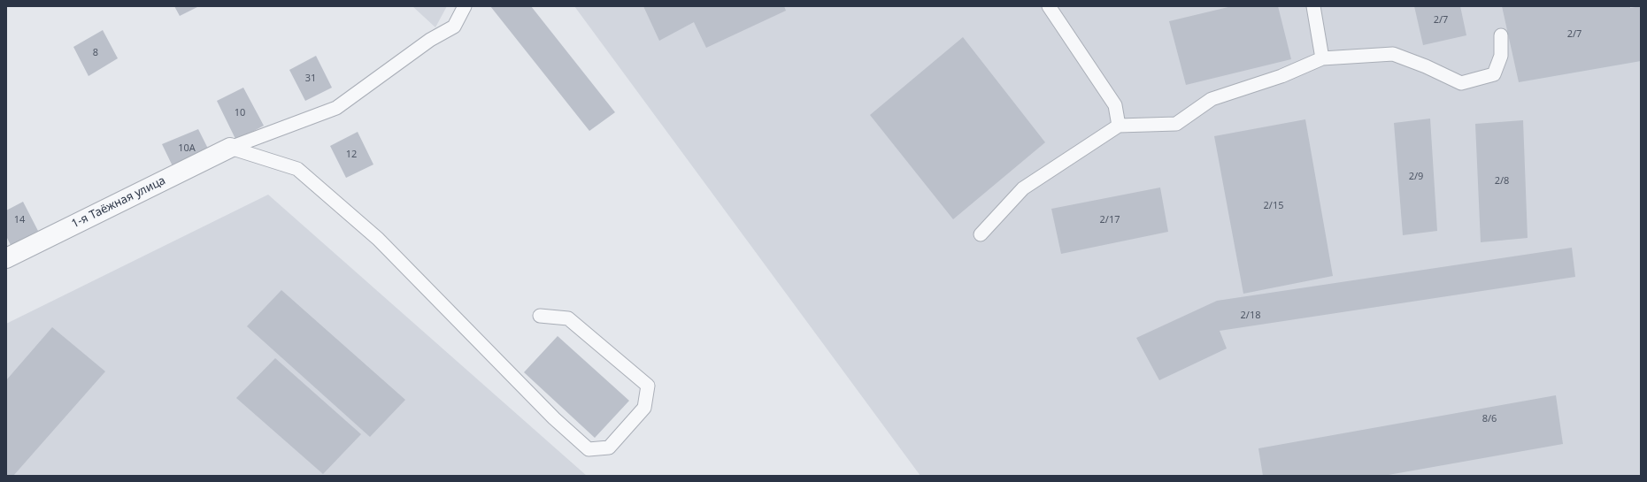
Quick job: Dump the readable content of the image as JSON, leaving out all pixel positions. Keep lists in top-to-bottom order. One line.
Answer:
{"streets":{"street":["1-я Таёжная улица"]},"house_numbers":["2/7","2/7","8","31","10","10А","12","2/9","2/8","2/15","14","2/17","2/18","8/6"]}
